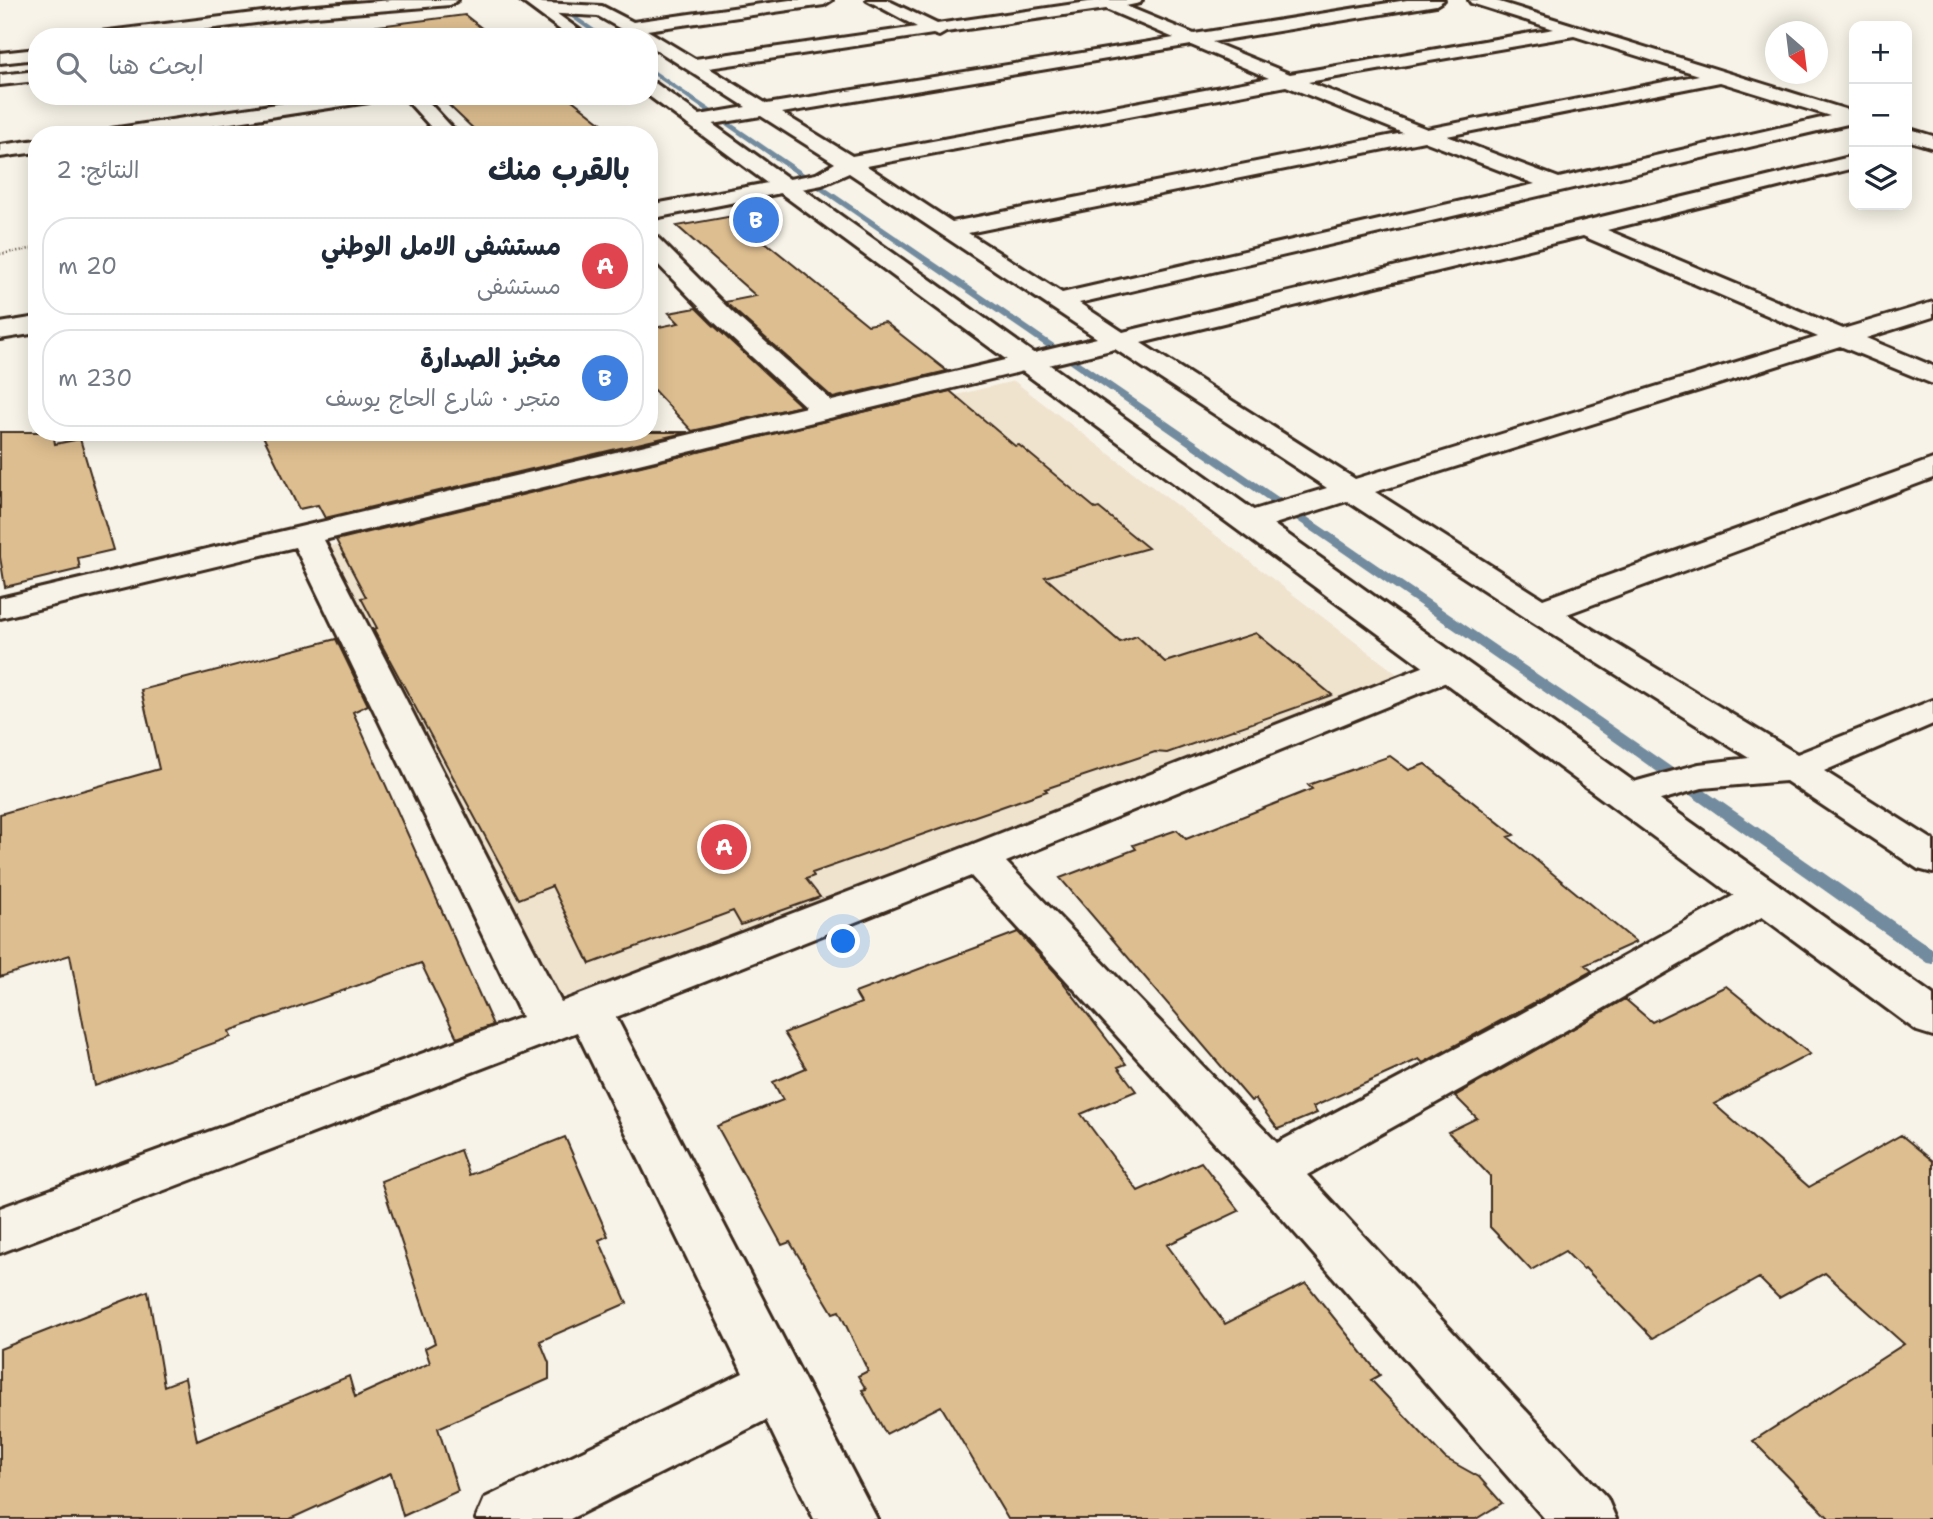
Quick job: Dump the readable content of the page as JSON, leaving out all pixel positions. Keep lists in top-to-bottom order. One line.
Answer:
{"north":"bottom right","page":{"map_buttons":["+","−"],"search":"ابحث هنا","heading":["بالقرب منك","النتائج: 2"],"pins":["B","A"],"list":[{"mark":"A","name":"مستشفى الامل الوطني","note":"مستشفى","value":"20 m"},{"mark":"B","name":"مخبز الصدارة","note":"متجر · شارع الحاج يوسف","value":"230 m"}]}}
